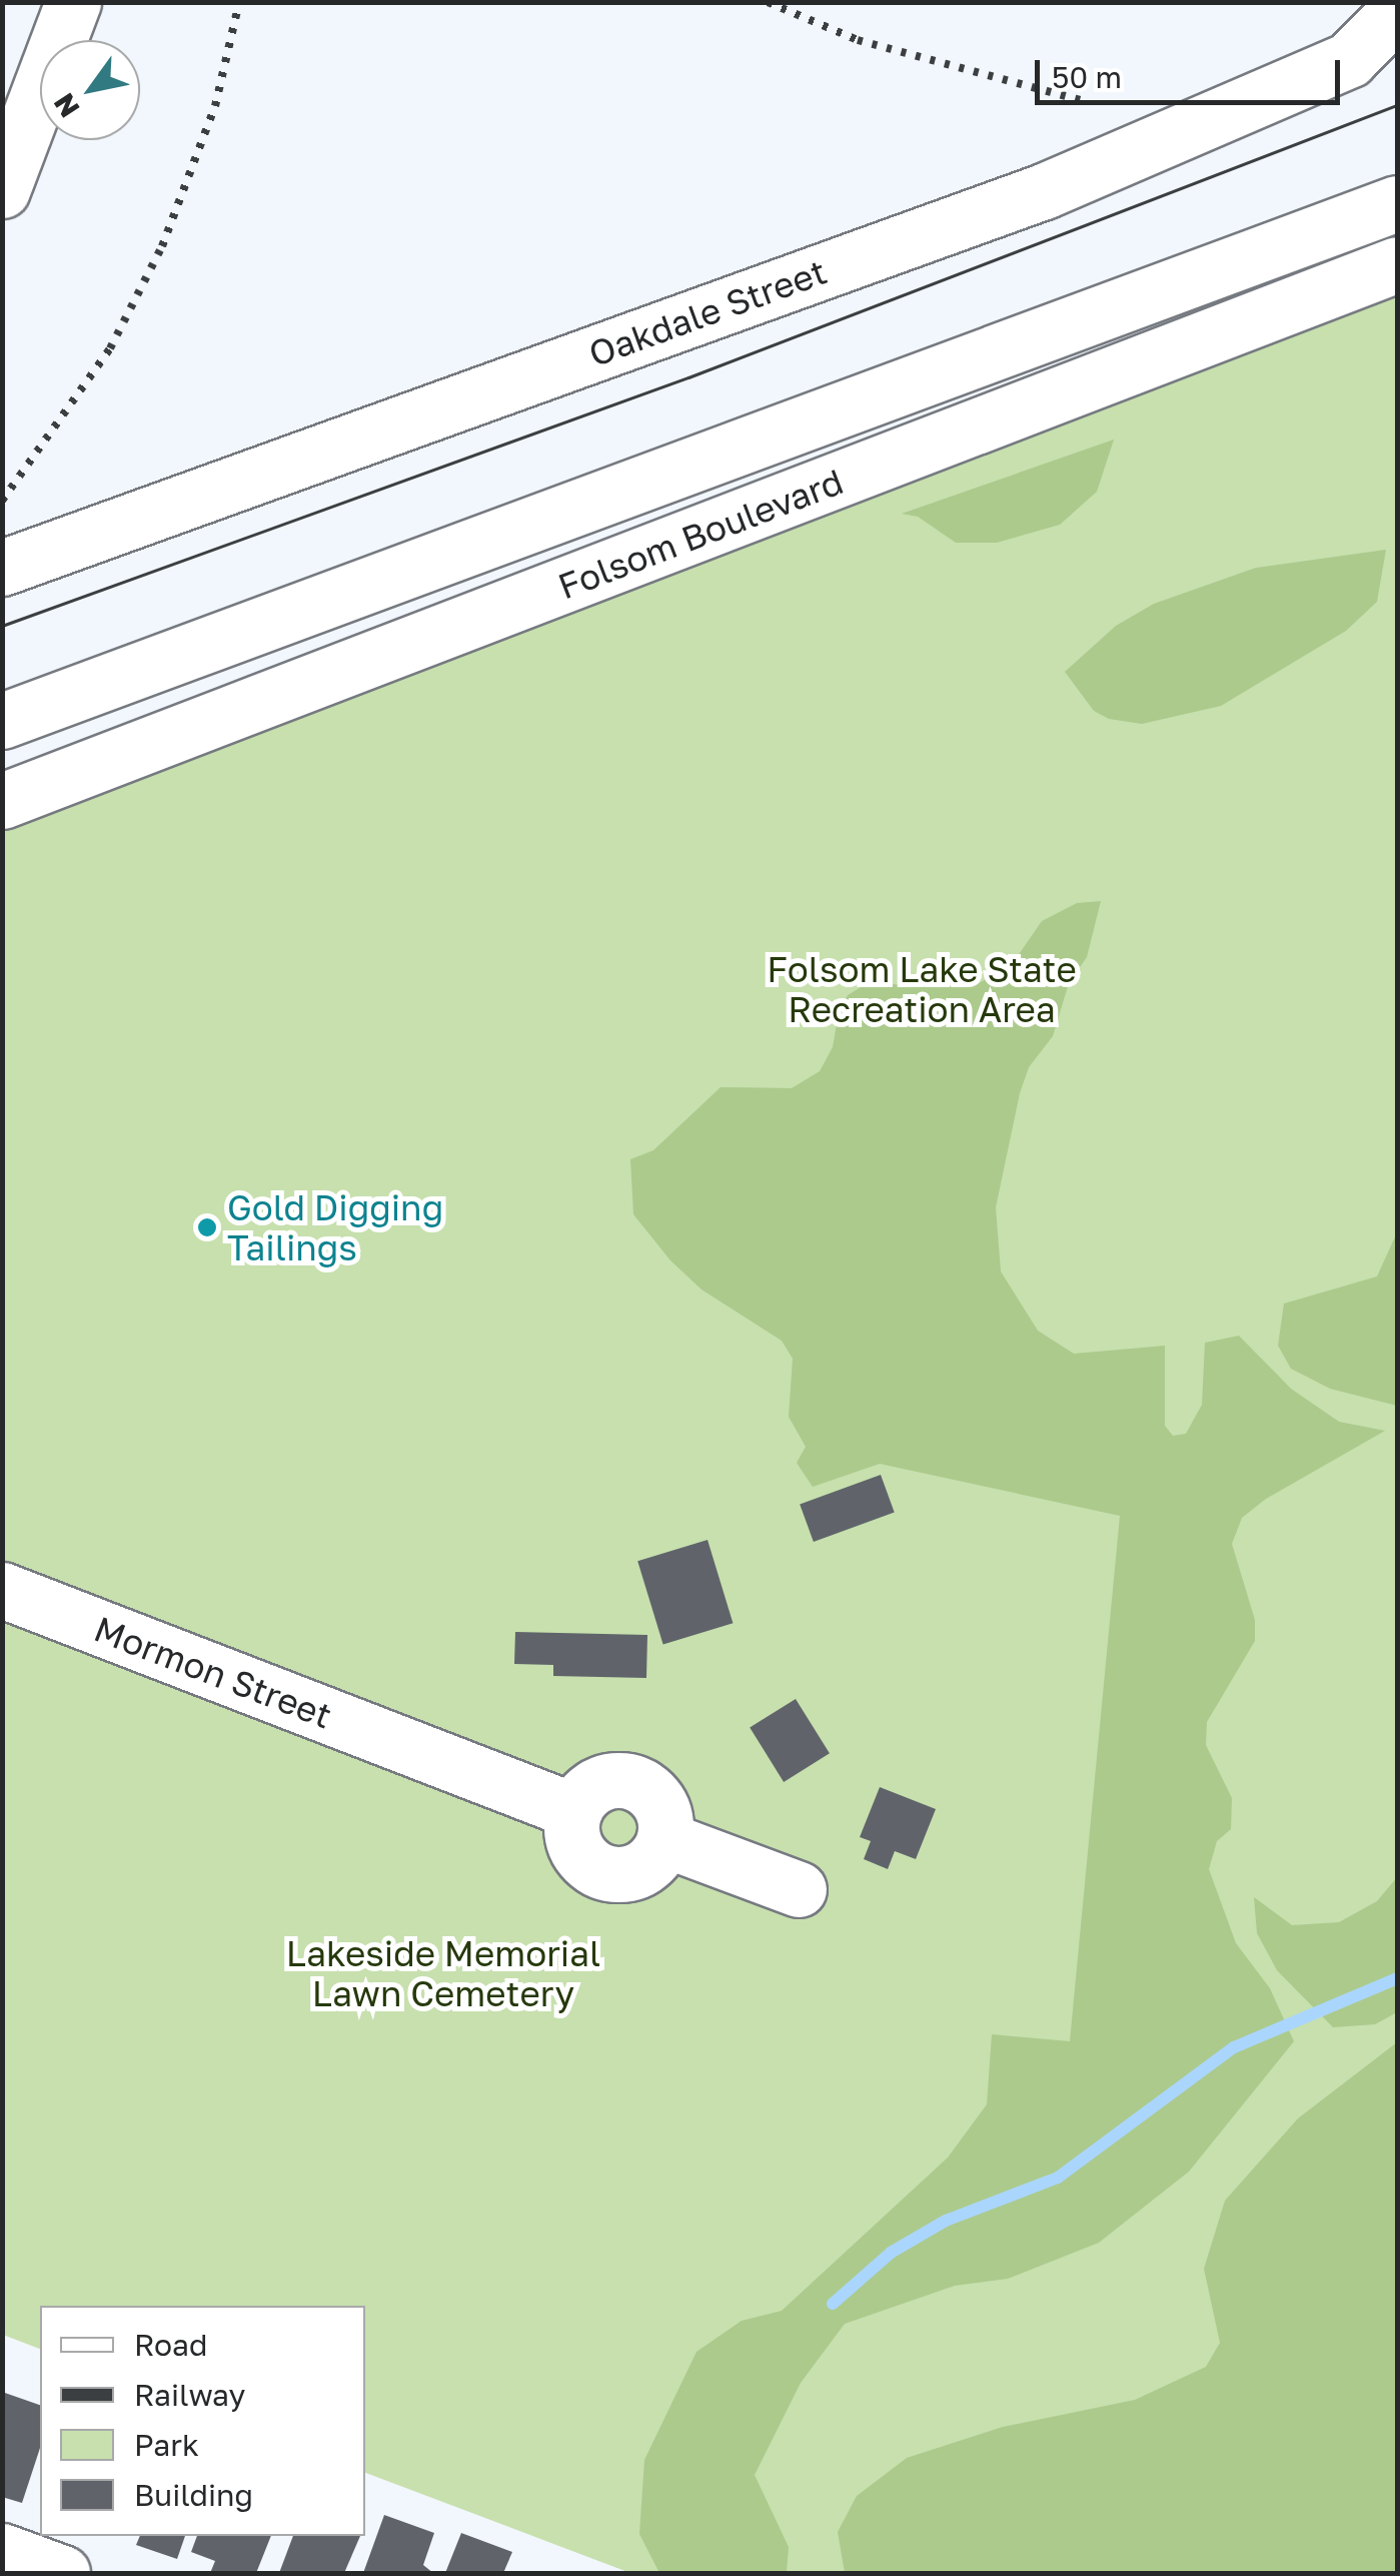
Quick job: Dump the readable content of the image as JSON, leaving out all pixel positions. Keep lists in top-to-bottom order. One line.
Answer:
{"streets":{"main road":["Oakdale Street","Folsom Boulevard","Mormon Street"]},"parks":["Folsom Lake State Recreation Area","Lakeside Memorial Lawn Cemetery"],"places":["Gold Digging Tailings"],"legend":["Road","Railway","Park","Building"],"scale_bar":"50 m","north":"bottom left"}
